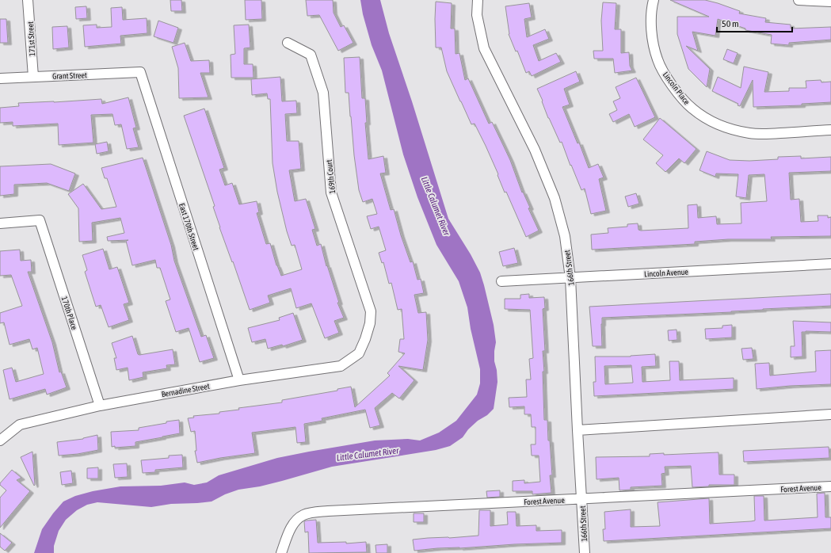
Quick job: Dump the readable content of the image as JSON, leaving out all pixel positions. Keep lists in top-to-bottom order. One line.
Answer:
{"streets":{"street":["171st Street","Grant Street","Lincoln Place","169th Court","East 170th Street","166th Street","Lincoln Avenue","170th Place","Bernadine Street","Forest Avenue"]},"crossings":[["171st Street","Grant Street"],["Grant Street","East 170th Street"],["169th Court","Bernadine Street"],["East 170th Street","Bernadine Street"],["166th Street","Lincoln Avenue"],["166th Street","Forest Avenue"],["170th Place","Bernadine Street"]],"water":["Little Calumet River"],"scale_bar":"50 m"}
